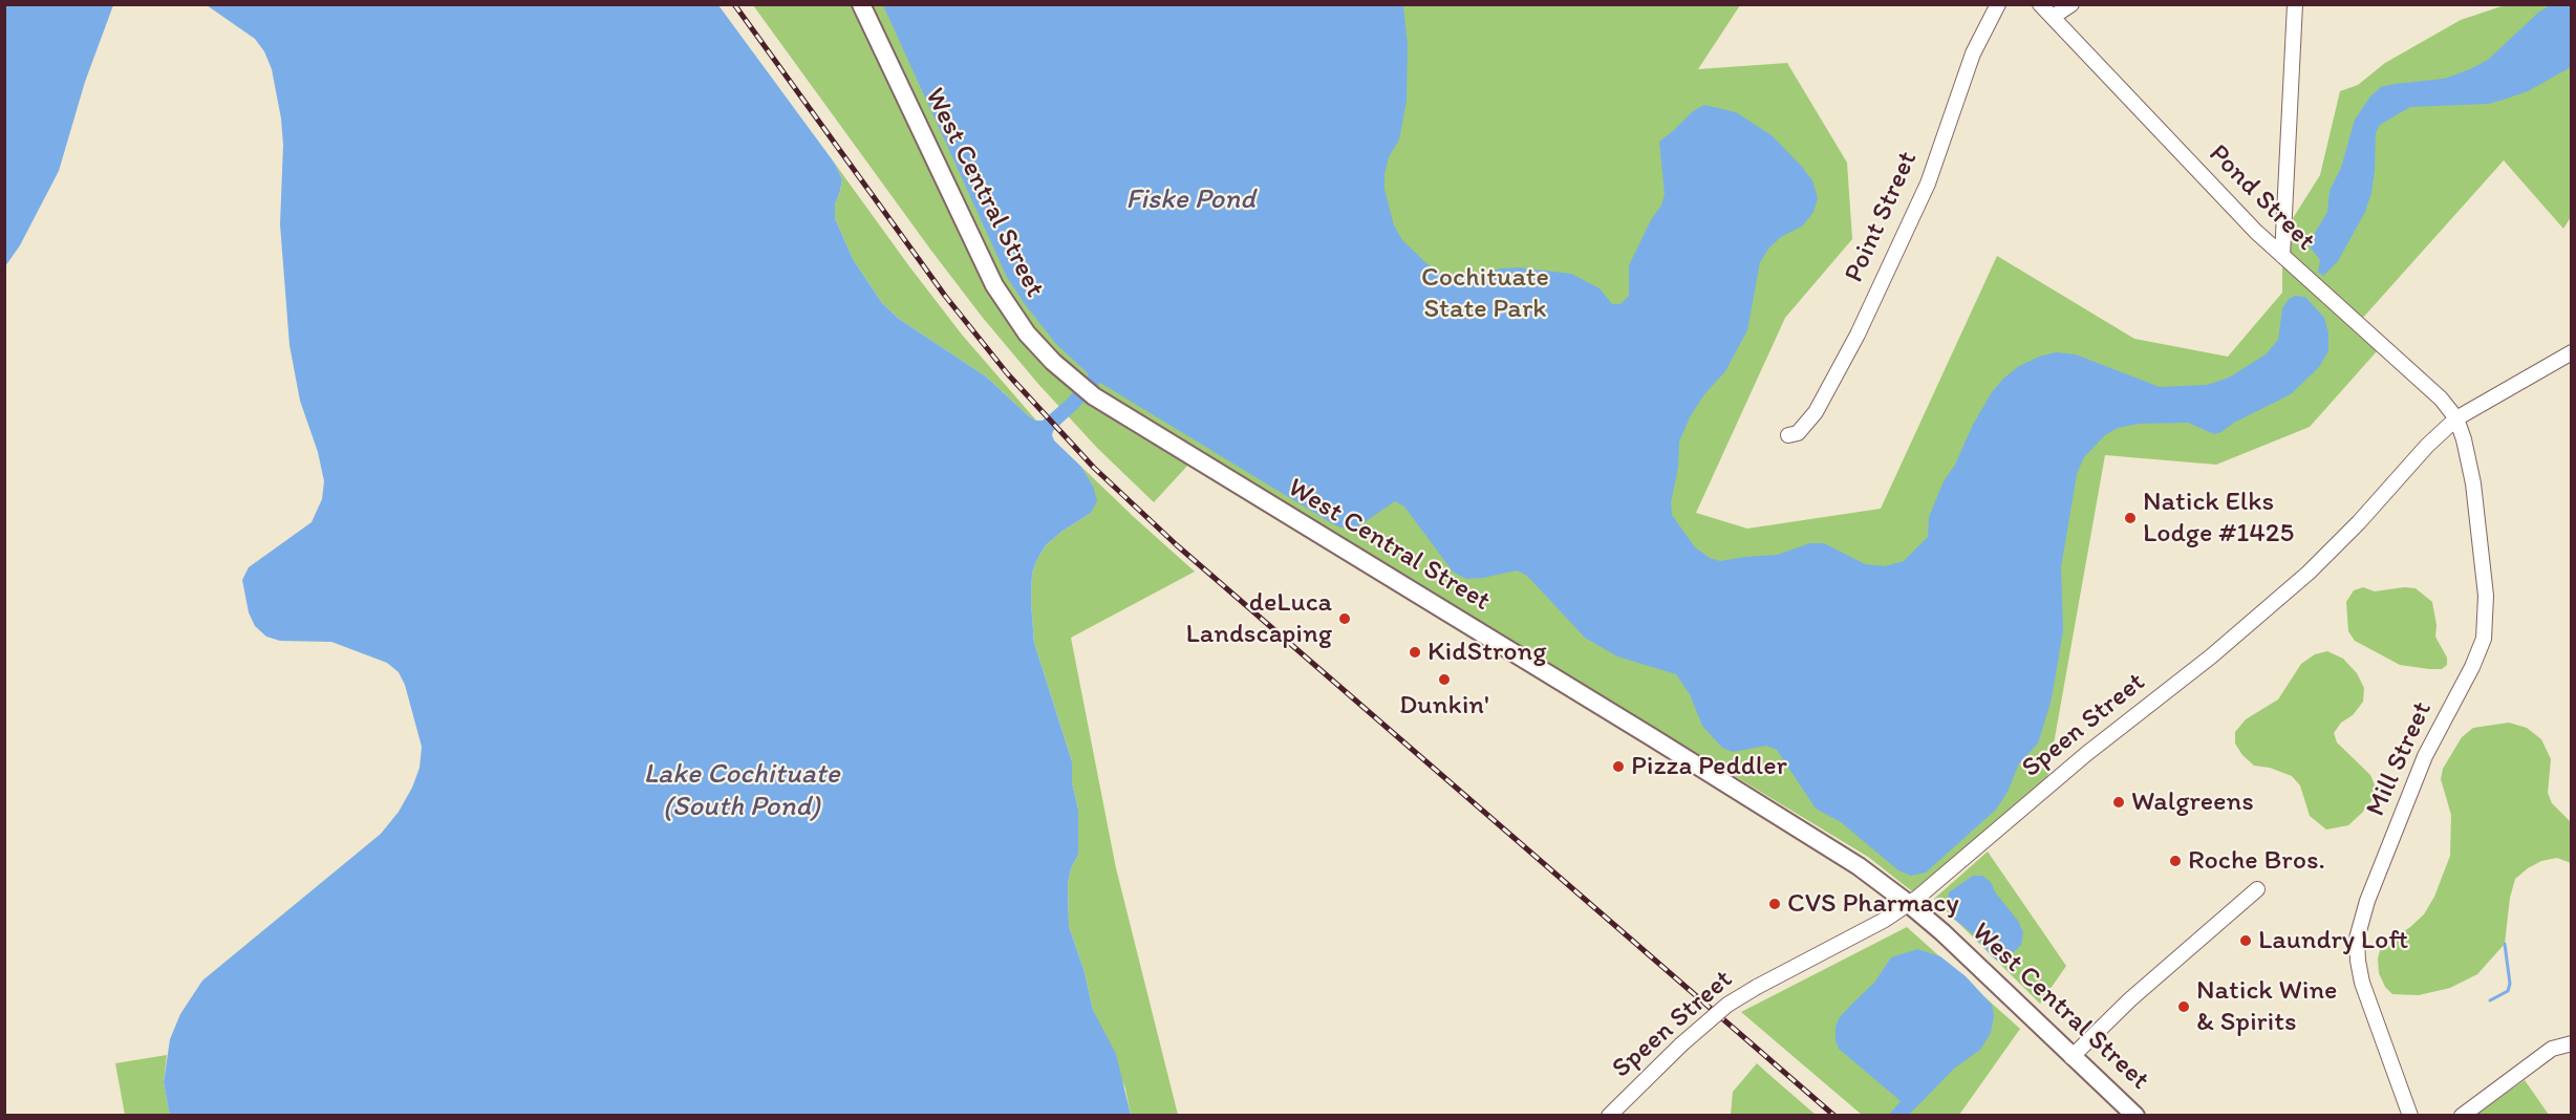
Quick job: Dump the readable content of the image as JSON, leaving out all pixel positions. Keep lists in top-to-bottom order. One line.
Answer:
{"streets":{"main road":["West Central Street"],"street":["Pond Street","Point Street","Speen Street","Mill Street"]},"crossings":[["West Central Street","Speen Street"],["Pond Street","Speen Street"],["Pond Street","Mill Street"],["Speen Street","Mill Street"]],"water":["Fiske Pond","Lake Cochituate (South Pond)"],"parks":["Cochituate State Park"],"places":["Natick Elks Lodge #1425","deLuca Landscaping","KidStrong","Dunkin'","Pizza Peddler","Walgreens","Roche Bros.","CVS Pharmacy","Laundry Loft","Natick Wine & Spirits"]}
